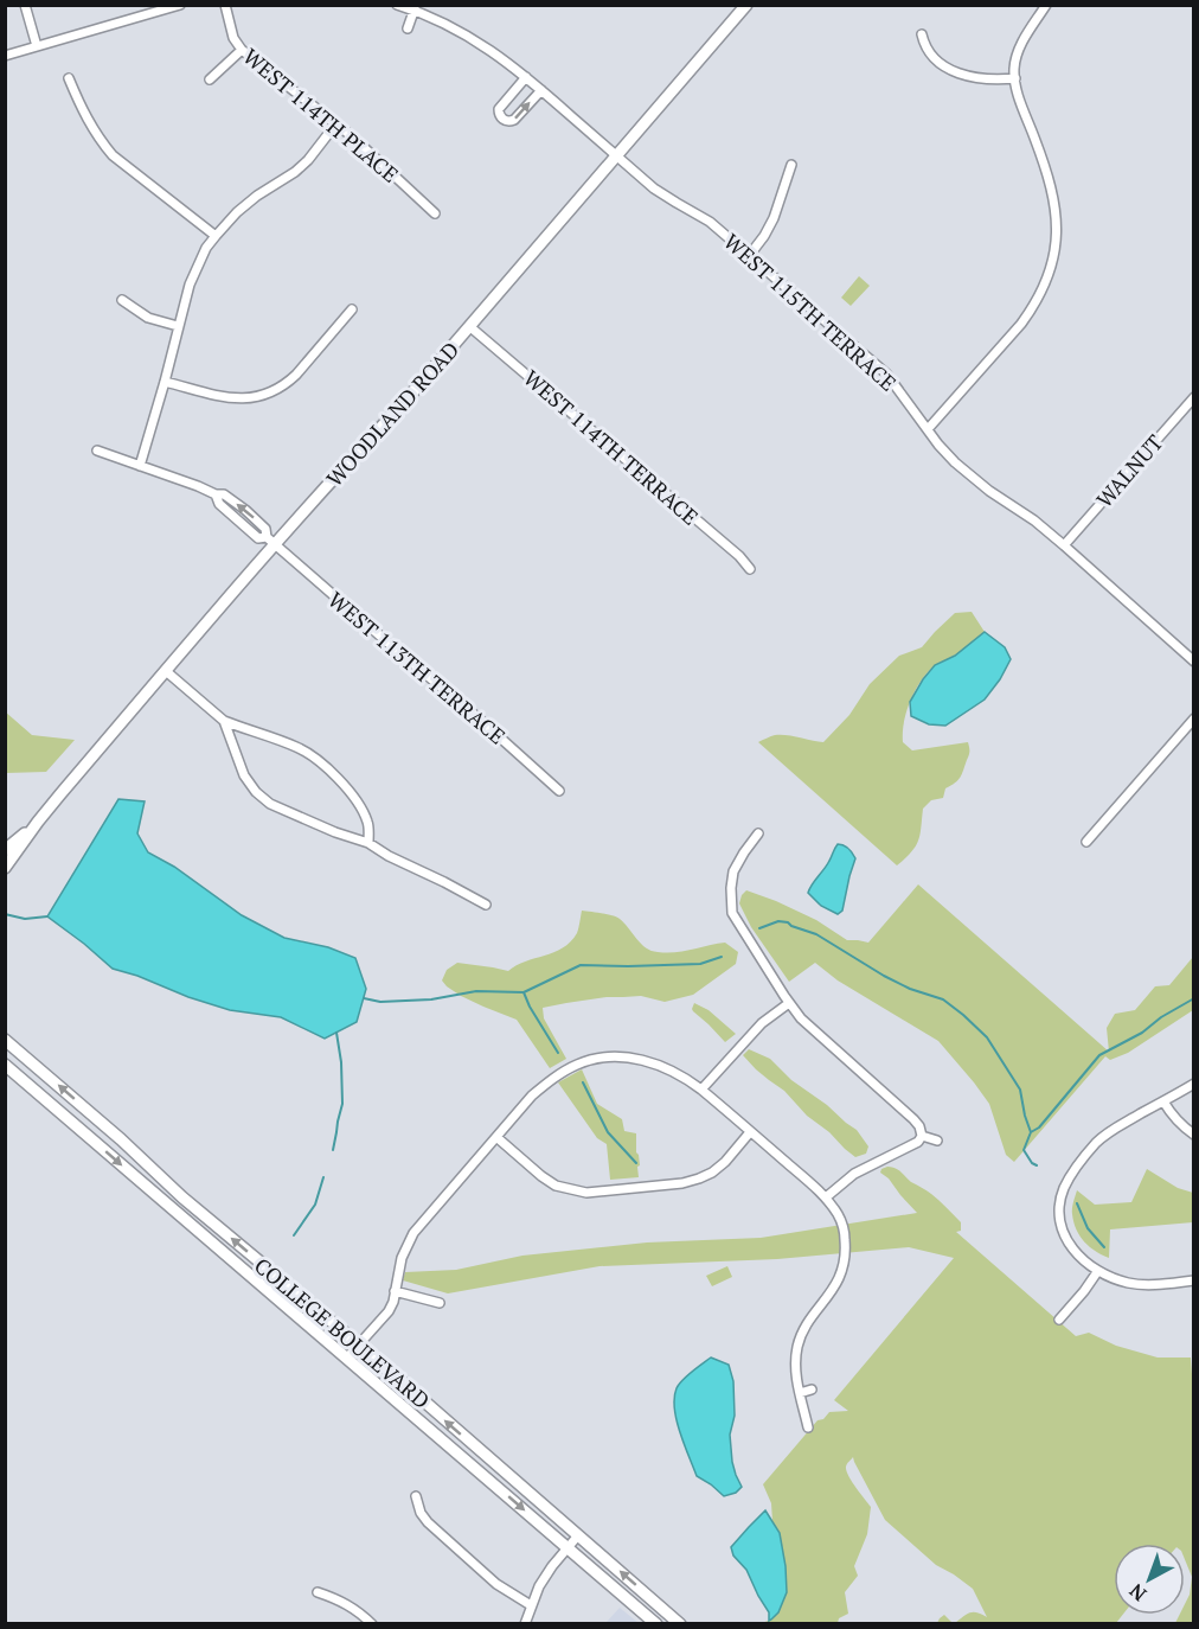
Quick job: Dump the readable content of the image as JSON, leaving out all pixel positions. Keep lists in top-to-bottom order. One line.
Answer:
{"streets":{"main road":["WOODLAND ROAD","COLLEGE BOULEVARD"],"street":["WEST 114TH PLACE","WEST 115TH TERRACE","WEST 114TH TERRACE","WALNUT","WEST 113TH TERRACE"]},"crossings":[["WEST 115TH TERRACE","WOODLAND ROAD"],["WEST 115TH TERRACE","WALNUT"],["WOODLAND ROAD","WEST 114TH TERRACE"],["WOODLAND ROAD","WEST 113TH TERRACE"]],"north":"bottom left"}
